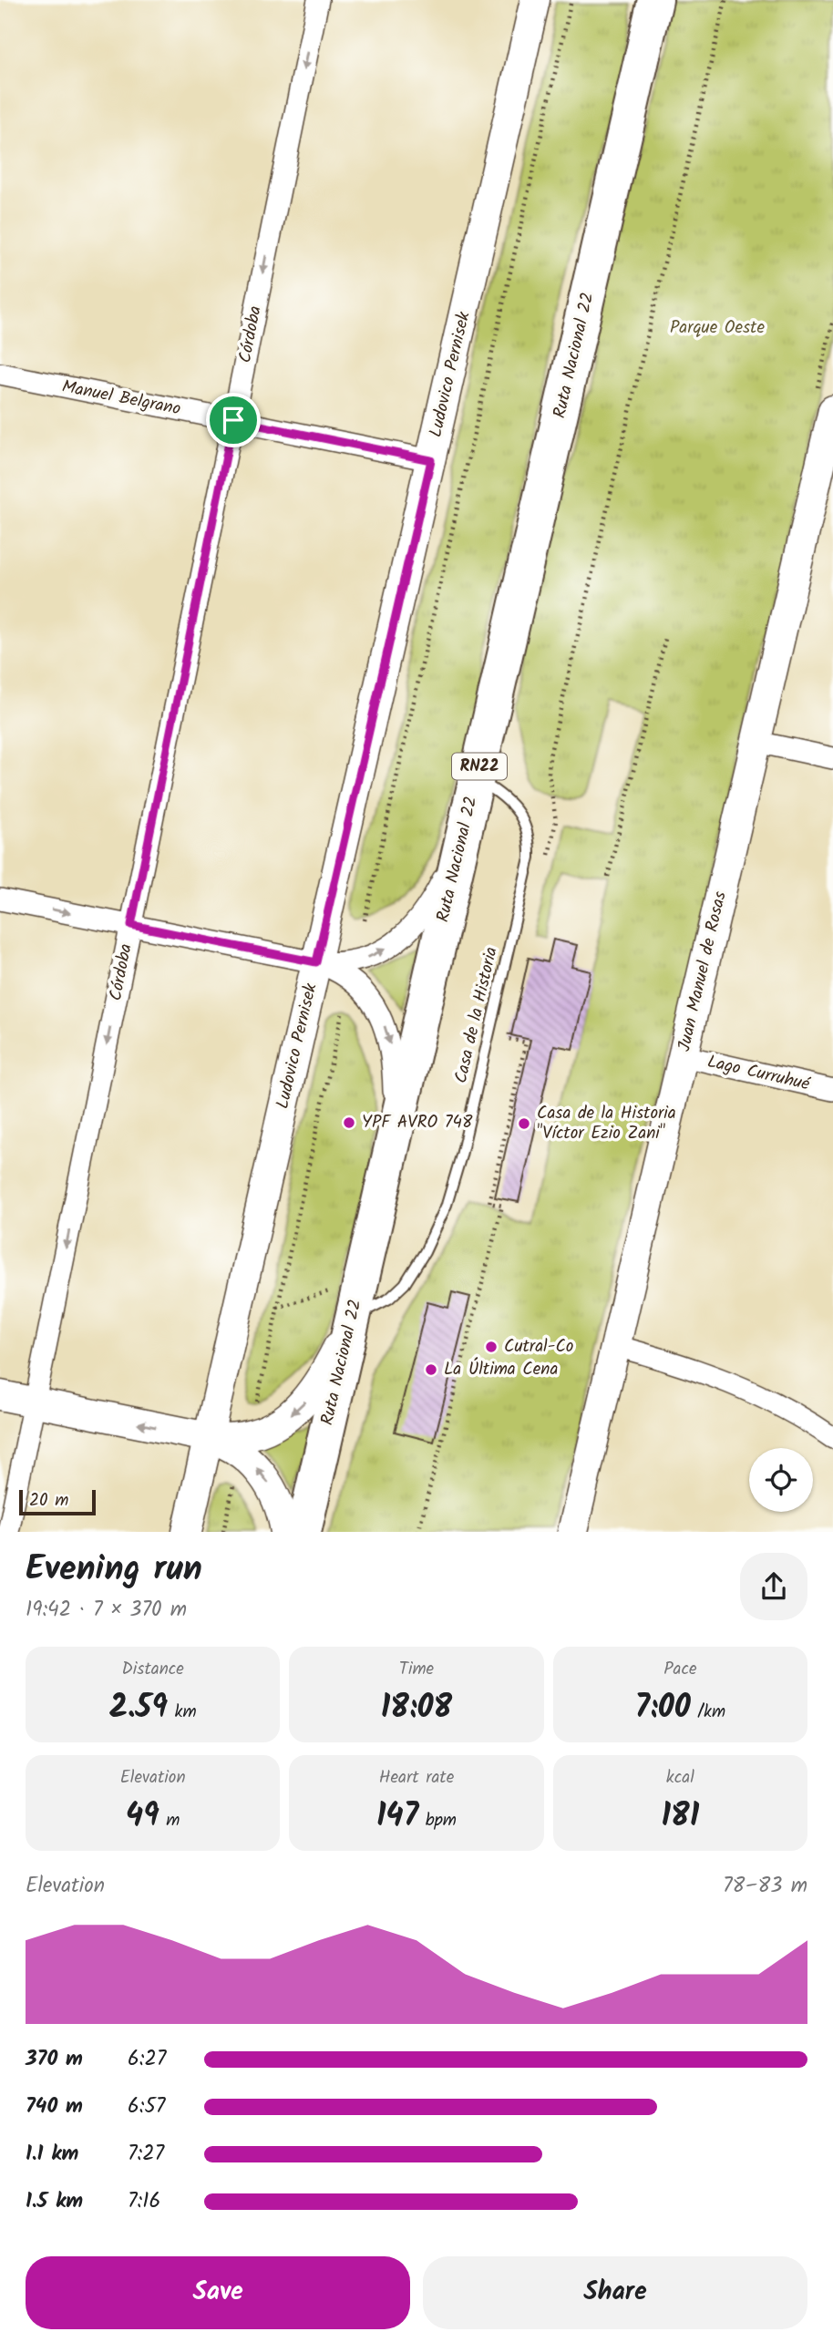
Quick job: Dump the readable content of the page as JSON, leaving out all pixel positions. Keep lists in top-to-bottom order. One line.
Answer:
{"streets":{"highway":["Ruta Nacional 22","RN22"],"street":["Córdoba","Ludovico Pernisek","Manuel Belgrano","Juan Manuel de Rosas","Lago Curruhué"],"lane":["Casa de la Historia"]},"crossings":[["Córdoba","Manuel Belgrano"],["Ruta Nacional 22","Casa de la Historia"],["Ludovico Pernisek","Manuel Belgrano"],["Juan Manuel de Rosas","Lago Curruhué"]],"one_way":["Córdoba"],"parks":["Parque Oeste"],"places":["YPF AVRO 748","Casa de la Historia \"Víctor Ezio Zani\"","Cutral-Co","La Última Cena"],"scale_bar":"20 m","page":{"scale":"20 m","heading":["Evening run","19:42 · 7 × 370 m"],"stats":[["Distance","2.59 km"],["Time","18:08"],["Pace","7:00 /km"],["Elevation","49 m"],["Heart rate","147 bpm"],["kcal","181"]],"chart":["Elevation","78–83 m"],"list":[{"name":"370 m","note":"6:27"},{"name":"740 m","note":"6:57"},{"name":"1.1 km","note":"7:27"},{"name":"1.5 km","note":"7:16"}],"buttons":["Save","Share"]}}
